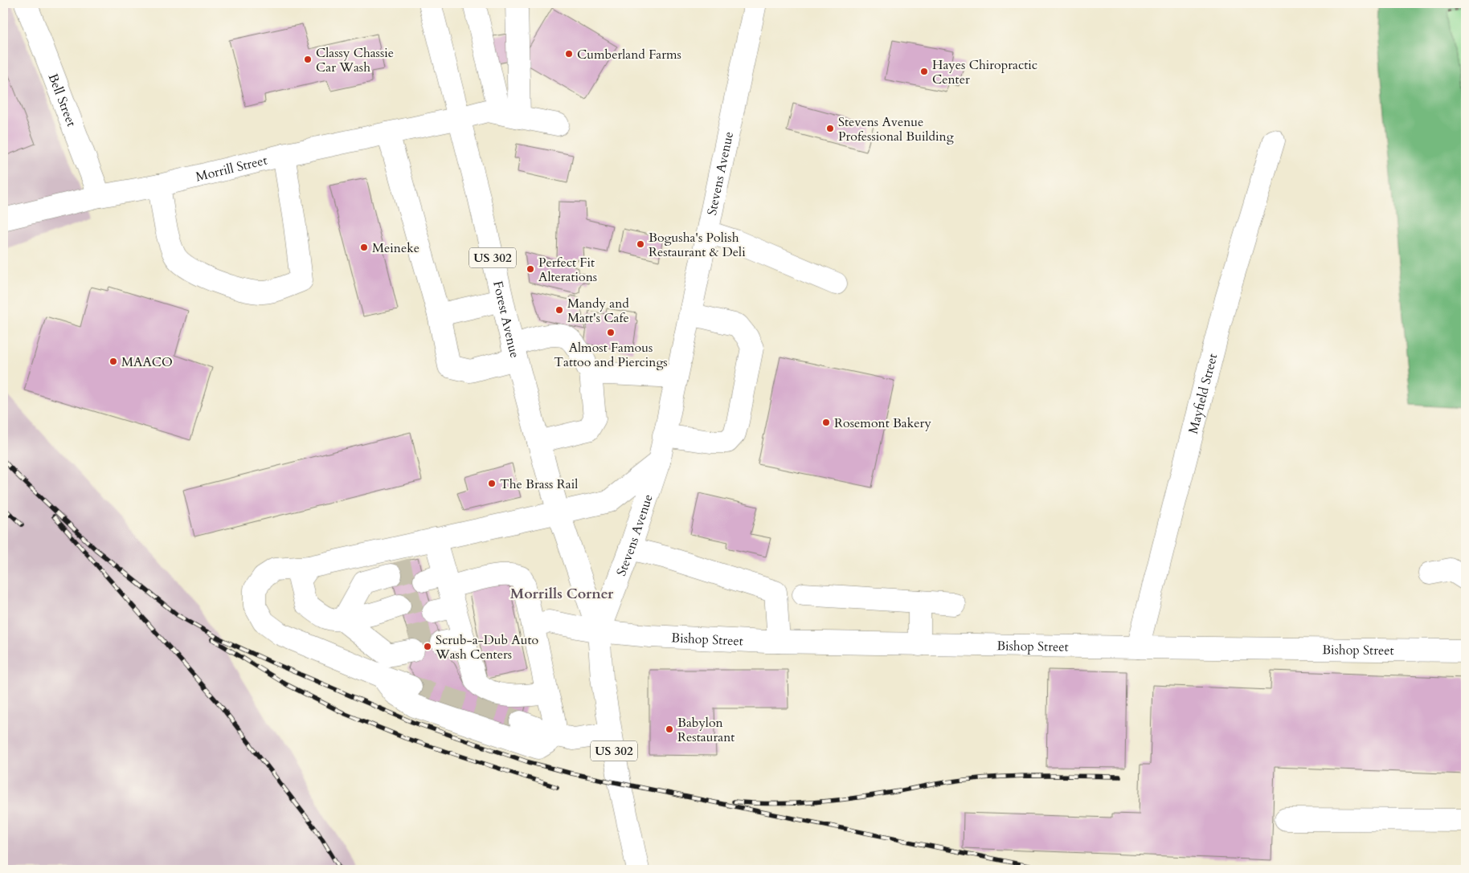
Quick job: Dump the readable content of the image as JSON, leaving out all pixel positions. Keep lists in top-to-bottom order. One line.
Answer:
{"streets":{"main road":["Bell Street","Morrill Street","Stevens Avenue","US 302","Forest Avenue","Mayfield Street","Bishop Street"]},"crossings":[["Bell Street","Morrill Street"],["Morrill Street","Forest Avenue"],["Stevens Avenue","US 302"],["Stevens Avenue","Forest Avenue"],["Stevens Avenue","Bishop Street"],["US 302","Forest Avenue"],["US 302","Bishop Street"],["Forest Avenue","Bishop Street"],["Mayfield Street","Bishop Street"]],"districts":["Morrills Corner"],"places":["Cumberland Farms","Classy Chassie Car Wash","Hayes Chiropractic Center","Stevens Avenue Professional Building","Bogusha's Polish Restaurant & Deli","Meineke","Perfect Fit Alterations","Mandy and Matt's Cafe","Almost Famous Tattoo and Piercings","MAACO","Rosemont Bakery","The Brass Rail","Scrub-a-Dub Auto Wash Centers","Babylon Restaurant"]}
